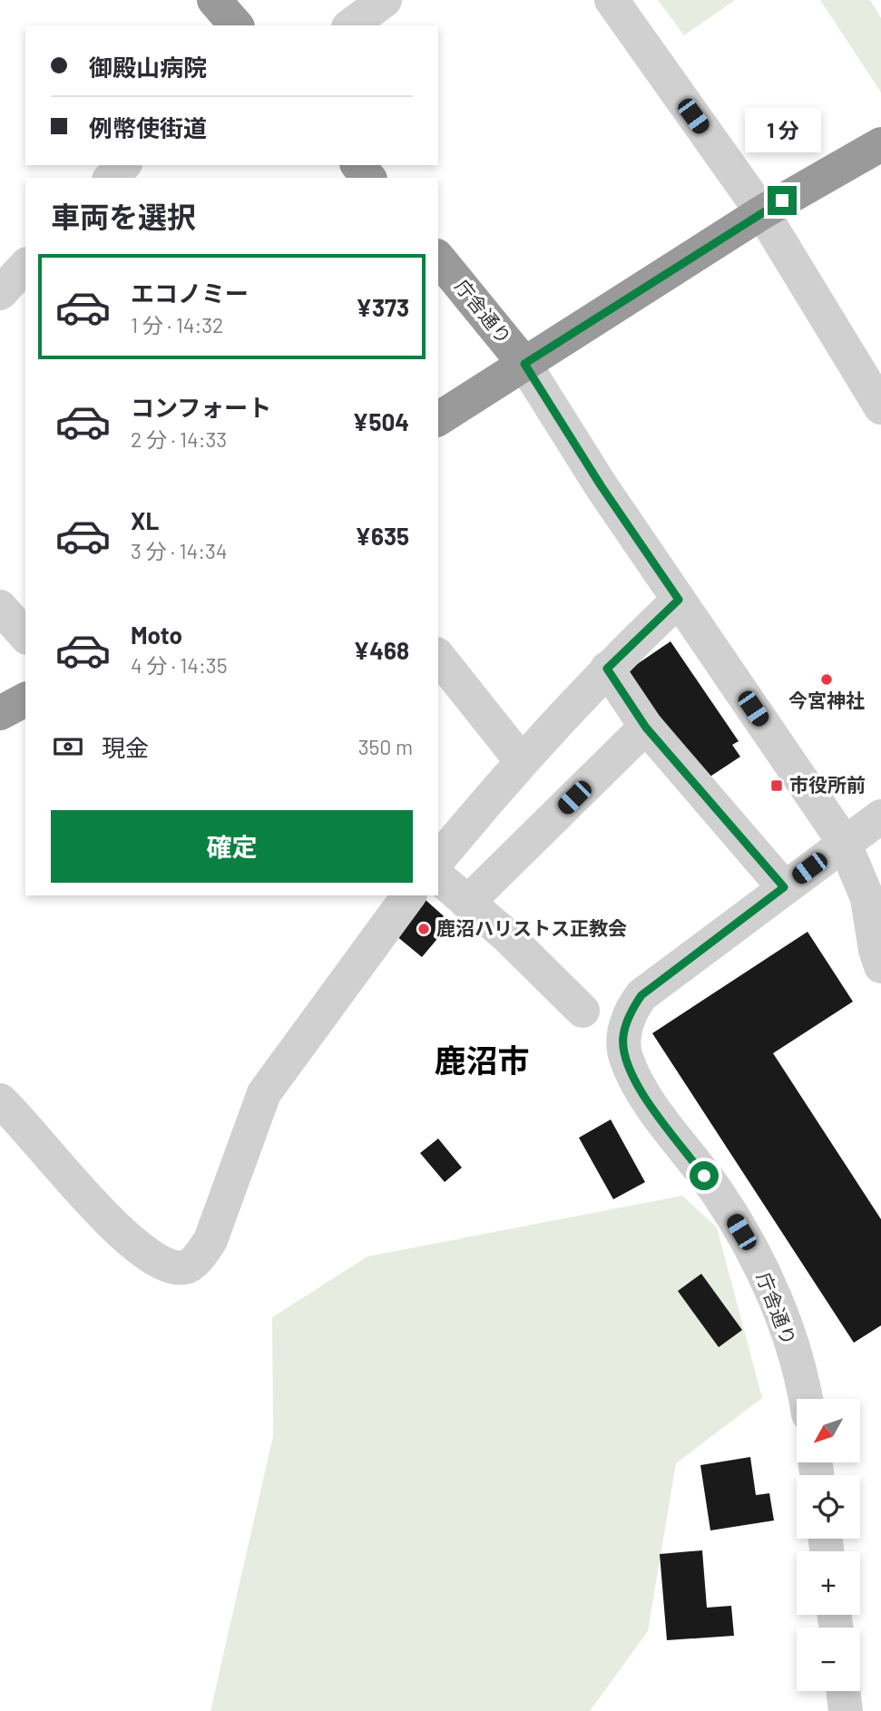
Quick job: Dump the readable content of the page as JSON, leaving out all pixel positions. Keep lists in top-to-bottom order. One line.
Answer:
{"streets":{"highway":["庁舎通り"]},"districts":["鹿沼市"],"places":{"other":["今宮神社","鹿沼ハリストス正教会"],"transit":["市役所前"]},"north":"bottom left","page":{"banner":["御殿山病院","例幣使街道"],"bubble":"1 分","heading":"車両を選択","list":[{"name":"エコノミー","note":"1 分 · 14:32","value":"¥373"},{"name":"コンフォート","note":"2 分 · 14:33","value":"¥504"},{"name":"XL","note":"3 分 · 14:34","value":"¥635"},{"name":"Moto","note":"4 分 · 14:35","value":"¥468"}],"pay":["現金","350 m"],"buttons":"確定","map_buttons":["+","−"]}}
